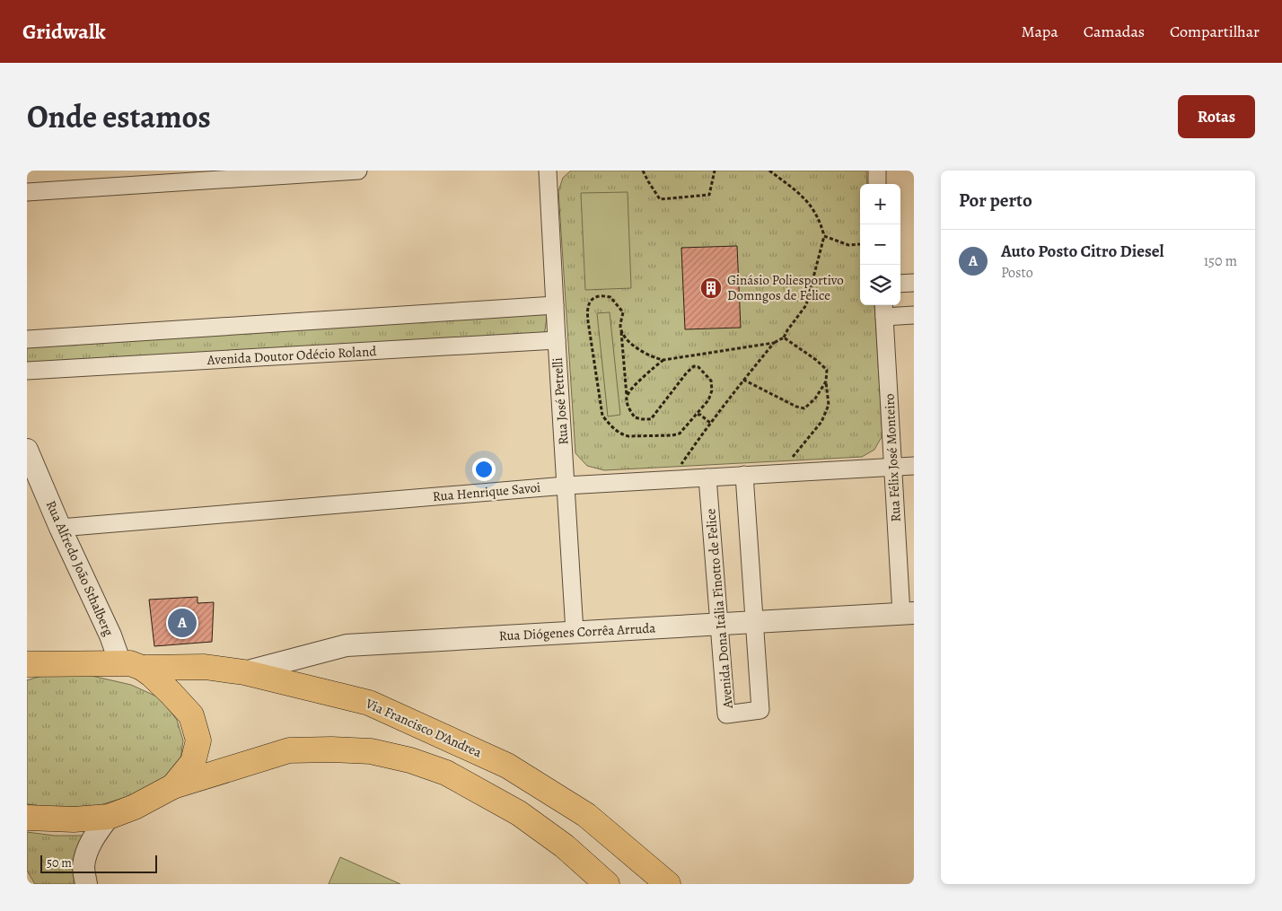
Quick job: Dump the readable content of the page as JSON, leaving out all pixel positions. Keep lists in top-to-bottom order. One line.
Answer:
{"streets":{"highway":["Via Francisco D'Andrea"],"street":["Avenida Doutor Odécio Roland","Rua José Petrelli","Rua Félix José Monteiro","Rua Henrique Savoi","Rua Alfredo João Sthalberg","Avenida Dona Itália Finotto de Felice","Rua Diógenes Corrêa Arruda"]},"crossings":[["Avenida Doutor Odécio Roland","Rua José Petrelli"],["Rua José Petrelli","Rua Henrique Savoi"],["Rua José Petrelli","Rua Diógenes Corrêa Arruda"],["Rua Félix José Monteiro","Rua Henrique Savoi"],["Rua Félix José Monteiro","Rua Diógenes Corrêa Arruda"],["Rua Henrique Savoi","Rua Alfredo João Sthalberg"],["Rua Henrique Savoi","Avenida Dona Itália Finotto de Felice"],["Rua Alfredo João Sthalberg","Via Francisco D'Andrea"],["Avenida Dona Itália Finotto de Felice","Rua Diógenes Corrêa Arruda"],["Rua Diógenes Corrêa Arruda","Via Francisco D'Andrea"]],"places":{"building":["Ginásio Poliesportivo Domngos de Felice"]},"scale_bar":"50 m","page":{"header":"Gridwalk","nav":["Mapa","Camadas","Compartilhar"],"title":"Onde estamos","buttons":"Rotas","heading":"Por perto","map_buttons":["+","−"],"list":[{"mark":"A","name":"Auto Posto Citro Diesel","note":"Posto","value":"150 m"}],"pins":"A","scale":"50 m"}}
